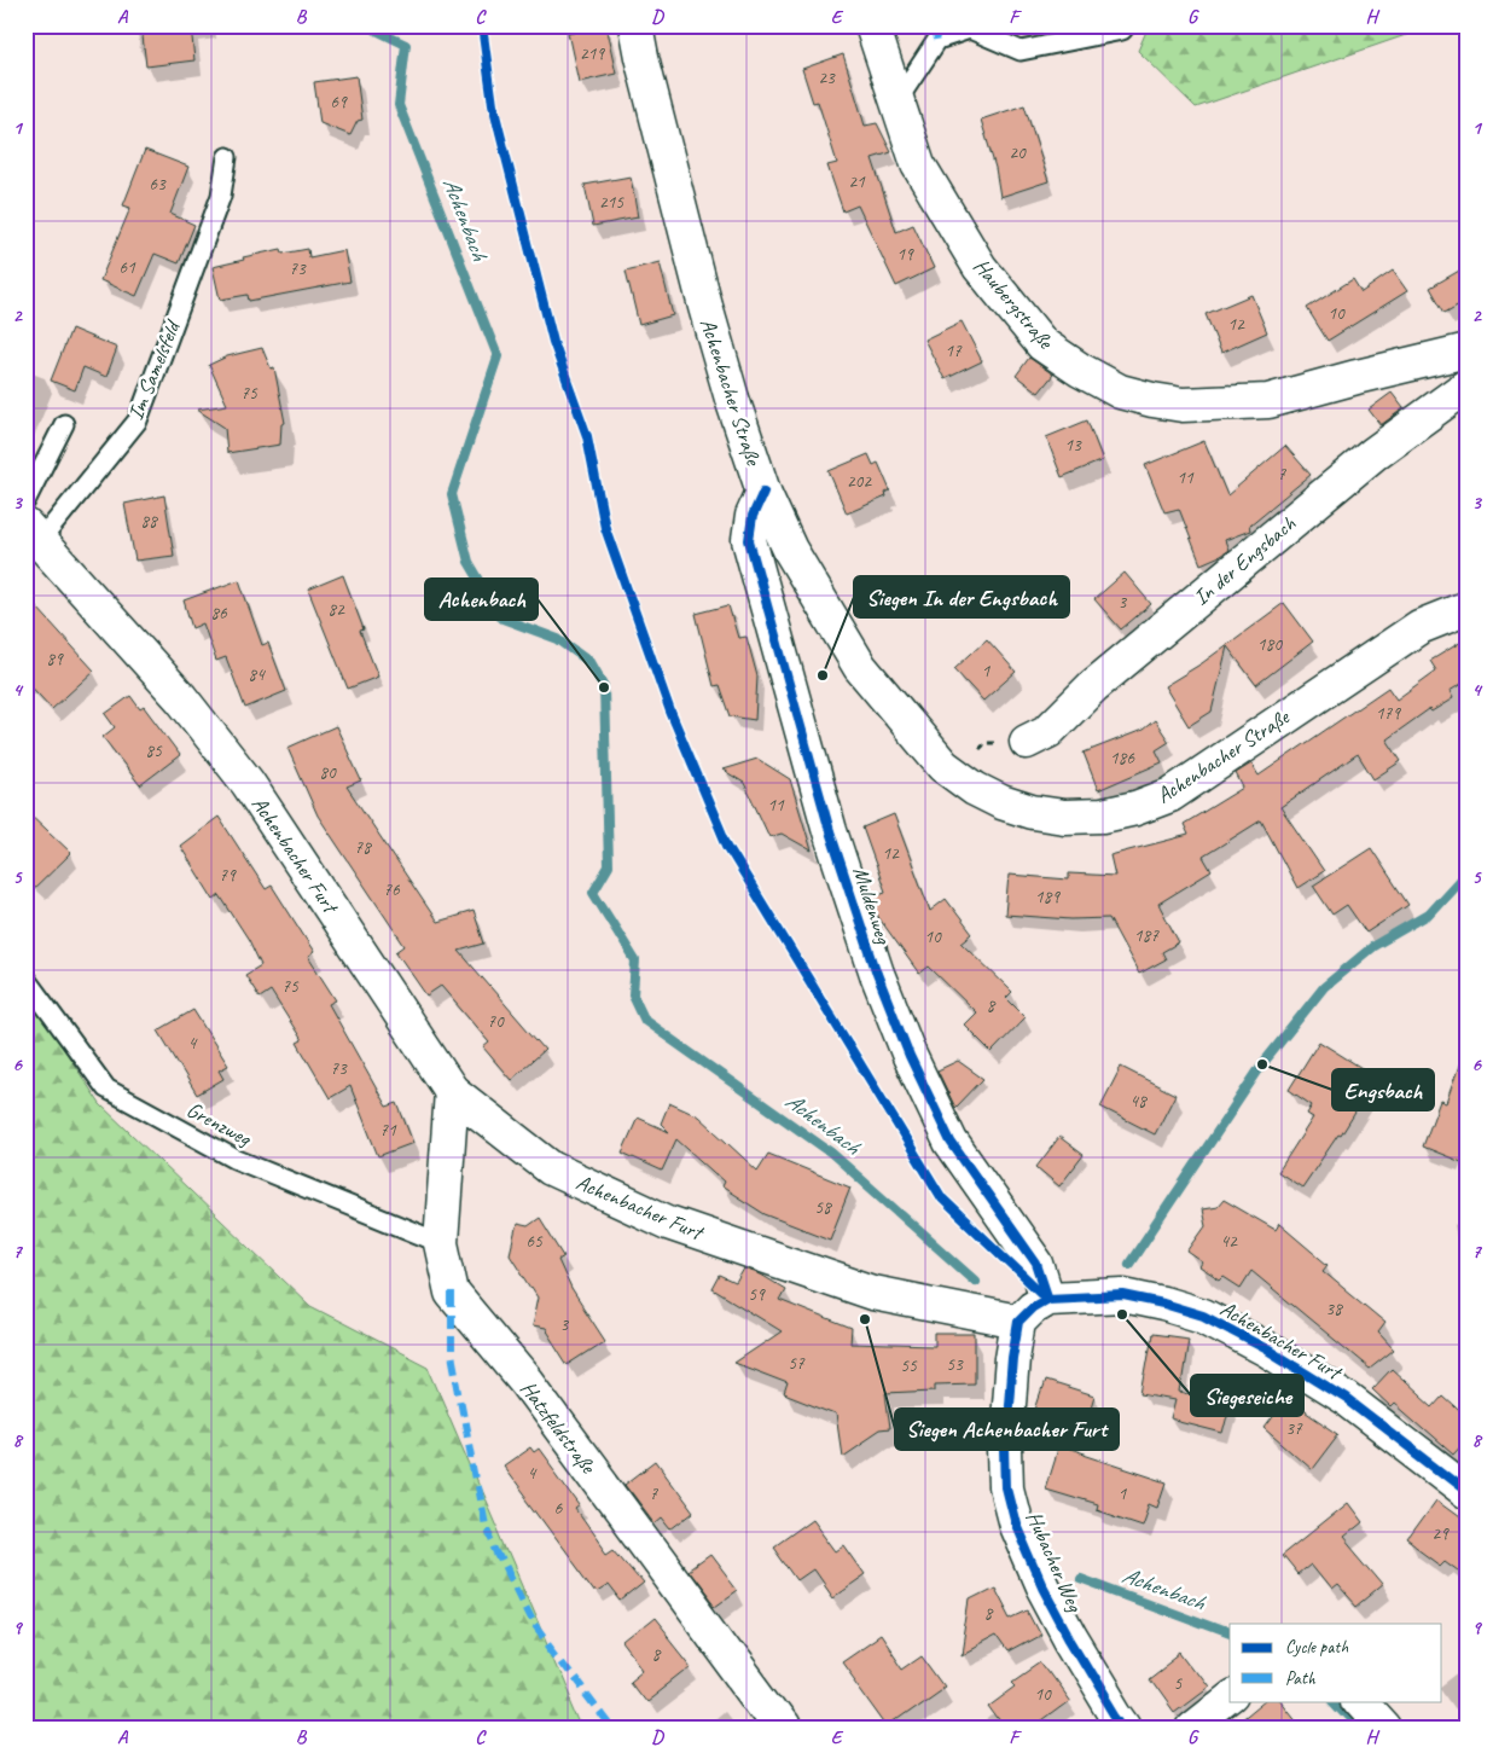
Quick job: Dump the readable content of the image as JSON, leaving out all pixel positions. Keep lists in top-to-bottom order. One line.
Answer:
{"streets":{"street":["Haubergstraße","Achenbacher Straße","In der Engsbach","Achenbacher Furt","Muldenweg","Hatzfeldstraße","Hubacher Weg"],"lane":["Im Samelsfeld","Grenzweg"]},"crossings":[["Im Samelsfeld","Achenbacher Furt"],["Achenbacher Straße","Muldenweg"],["Achenbacher Furt","Muldenweg"],["Achenbacher Furt","Hatzfeldstraße"],["Achenbacher Furt","Hubacher Weg"],["Grenzweg","Hatzfeldstraße"]],"water":["Achenbach"],"places":["Siegen In der Engsbach","Achenbach","Engsbach","Siegeseiche","Siegen Achenbacher Furt"],"house_numbers":["219","23","69","20","21","63","215","19","61","73","10","12","17","75","13","7","11","202","88","3","82","86","180","89","1","84","179","85","186","80","11","78","12","79","76","189","187","10","75","8","70","4","73","48","71","58","65","42","59","38","3","57","53","55","37","4","7","1","6","29","8","8","5","10"],"legend":["Cycle path","Path"],"grid":{"columns":["A","B","C","D","E","F","G","H"],"rows":["1","2","3","4","5","6","7","8","9"]}}
